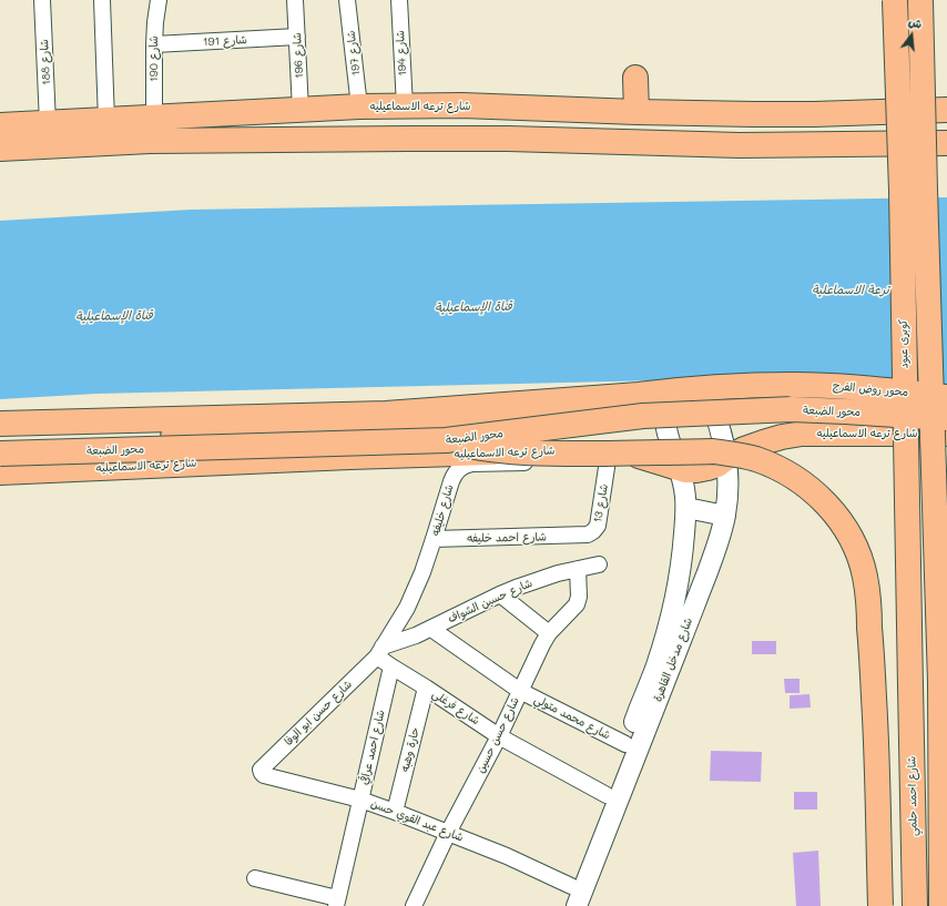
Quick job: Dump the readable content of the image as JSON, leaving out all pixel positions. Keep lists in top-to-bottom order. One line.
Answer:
{"streets":{"main road":["شارع ترعه الاسماعيليه","كوبرى عبود","محور روض الفرج","محور الضبعة","شارع احمد حلمي"],"street":["شارع 191","شارع 197","شارع 194","شارع 196","شارع 190","شارع 188","شارع 13","شارع خليفه","شارع احمد خليفه","شارع حسين الشواف","شارع مدخل القاهرة","شارع فرغلي","شارع حسن ابو الوفا","شارع محمد متولي","شارع حسن حسين","شارع احمد عراقي","حارة وهبه","شارع عبد القوي حسن"]},"crossings":[["شارع 191","شارع 196"],["شارع 191","شارع 190"],["شارع 197","شارع ترعه الاسماعيليه"],["شارع 194","شارع ترعه الاسماعيليه"],["شارع 196","شارع ترعه الاسماعيليه"],["شارع 190","شارع ترعه الاسماعيليه"],["شارع 188","شارع ترعه الاسماعيليه"],["شارع ترعه الاسماعيليه","شارع خليفه"],["شارع ترعه الاسماعيليه","شارع مدخل القاهرة"],["كوبرى عبود","شارع احمد حلمي"],["شارع 13","شارع خليفه"],["شارع 13","شارع احمد خليفه"],["شارع خليفه","شارع احمد خليفه"],["شارع خليفه","شارع حسين الشواف"],["شارع خليفه","شارع مدخل القاهرة"],["شارع خليفه","شارع فرغلي"],["شارع خليفه","شارع حسن ابو الوفا"],["شارع حسين الشواف","شارع فرغلي"],["شارع حسين الشواف","شارع حسن ابو الوفا"],["شارع حسين الشواف","شارع محمد متولي"],["شارع حسين الشواف","شارع حسن حسين"],["شارع مدخل القاهرة","شارع فرغلي"],["شارع مدخل القاهرة","شارع محمد متولي"],["شارع مدخل القاهرة","شارع عبد القوي حسن"],["شارع فرغلي","شارع حسن ابو الوفا"],["شارع فرغلي","شارع حسن حسين"],["شارع فرغلي","شارع احمد عراقي"],["شارع فرغلي","حارة وهبه"],["شارع حسن ابو الوفا","شارع عبد القوي حسن"],["شارع محمد متولي","شارع حسن حسين"],["شارع حسن حسين","شارع عبد القوي حسن"],["شارع احمد عراقي","شارع عبد القوي حسن"],["حارة وهبه","شارع عبد القوي حسن"]],"water":["ترعة الاسماعلية","قناة الإسماعيلية"],"north":"top"}
